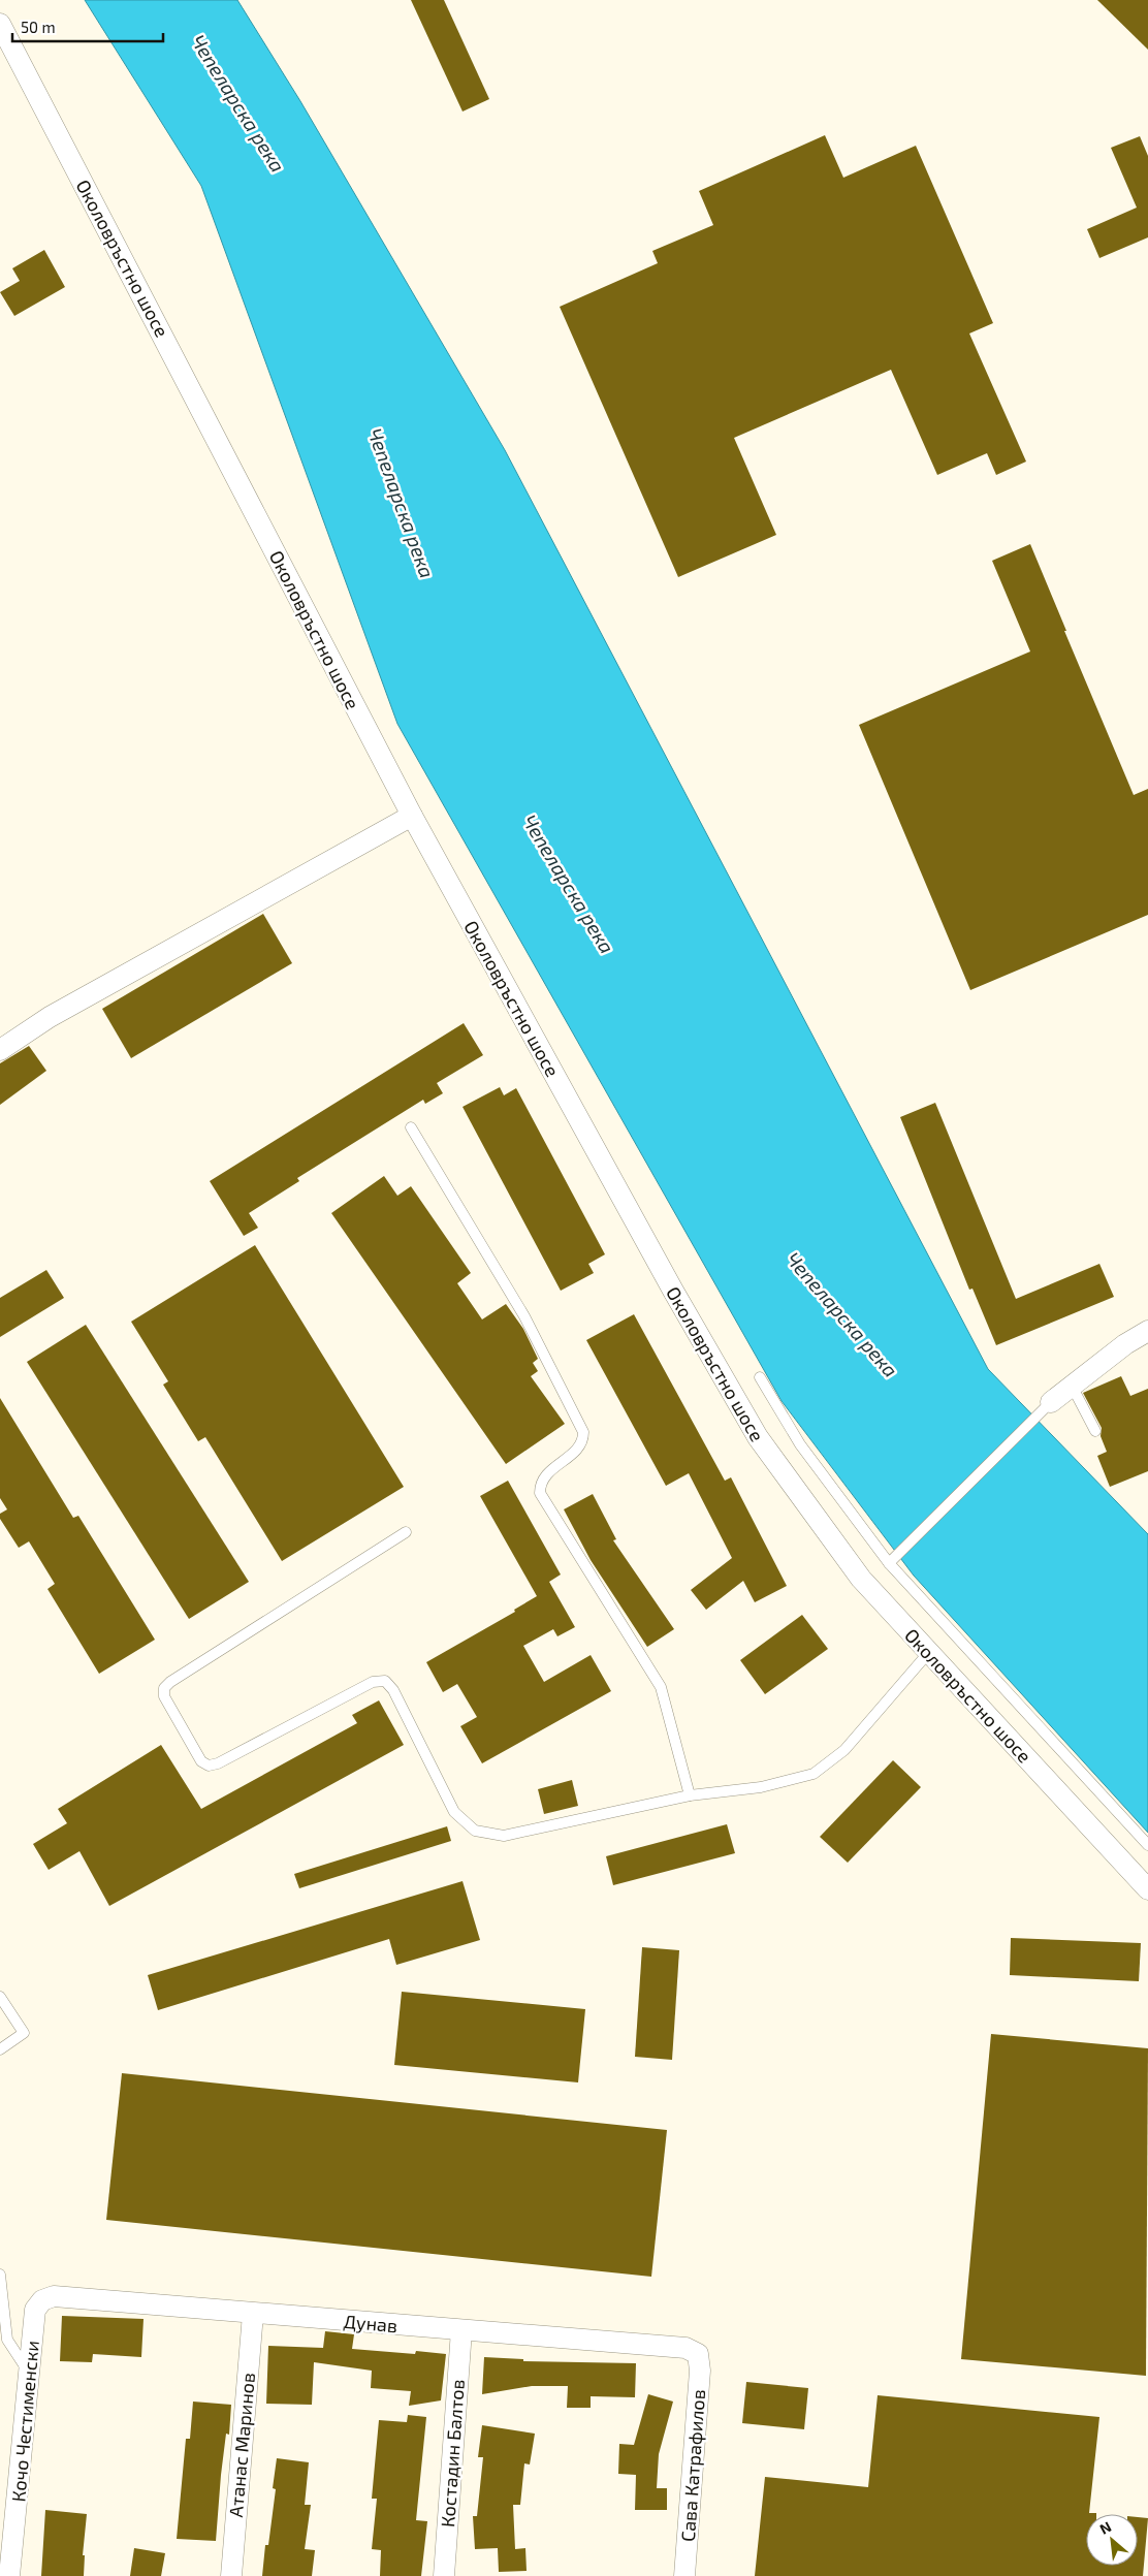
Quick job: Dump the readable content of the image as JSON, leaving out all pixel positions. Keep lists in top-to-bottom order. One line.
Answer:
{"streets":{"street":["Околовръстно шосе","Дунав","Кочо Честименски","Атанас Маринов","Костадин Балтов","Сава Катрафилов"]},"crossings":[["Дунав","Кочо Честименски"],["Дунав","Атанас Маринов"],["Дунав","Костадин Балтов"],["Дунав","Сава Катрафилов"]],"water":["Чепеларска река"],"scale_bar":"50 m","north":"top left"}
